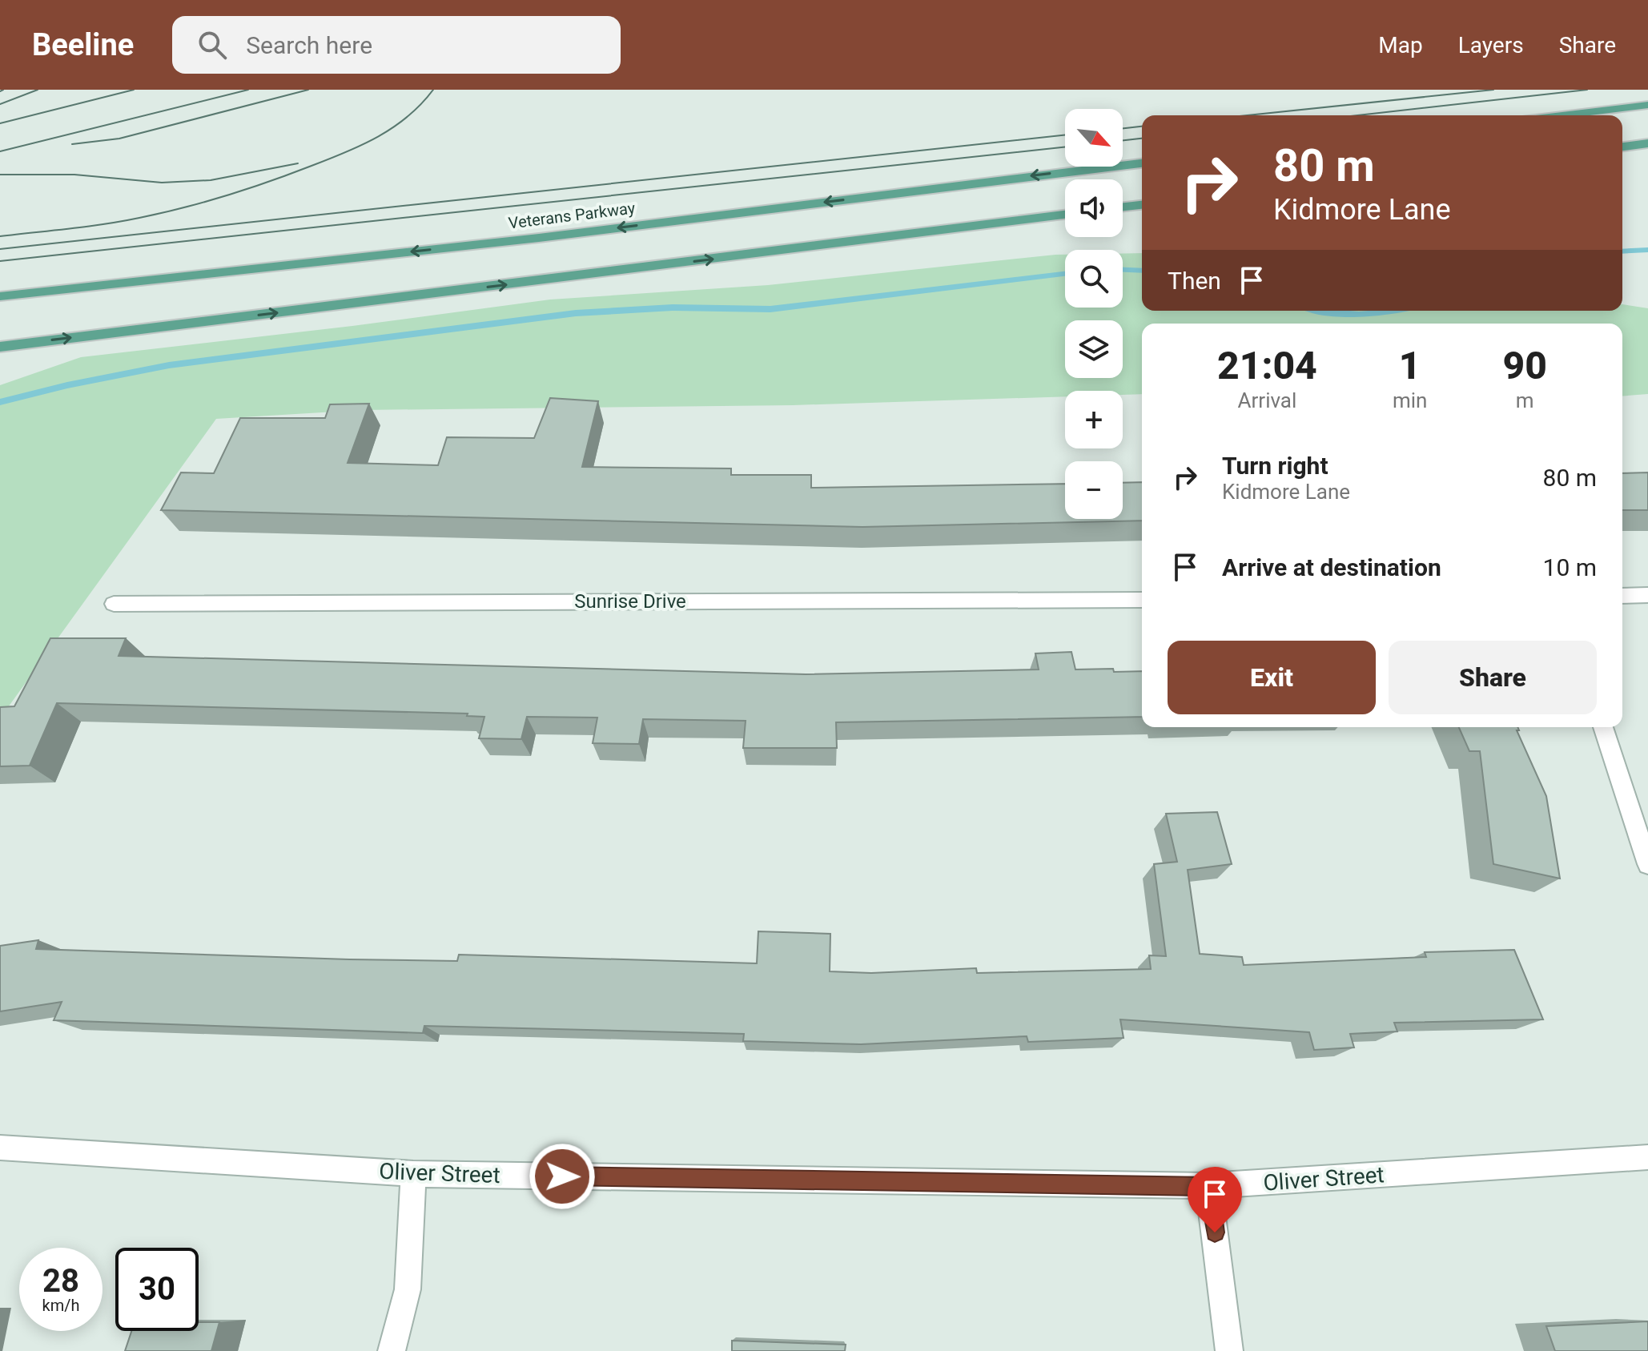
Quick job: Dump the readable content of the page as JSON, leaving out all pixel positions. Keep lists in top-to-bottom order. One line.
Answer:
{"streets":{"main road":["Veterans Parkway"],"street":["Sunrise Drive","Oliver Street"]},"north":"bottom right","page":{"header":"Beeline","search":"Search here","nav":["Map","Layers","Share"],"map_buttons":["+","−"],"turn":["80 m","Kidmore Lane"],"then":"Then","eta":["21:04","Arrival","1","min","90","m"],"list":[{"name":"Turn right","note":"Kidmore Lane","value":"80 m"},{"name":"Arrive at destination","value":"10 m"}],"buttons":["Exit","Share"],"speed":"28 km/h","limit":"30"}}
